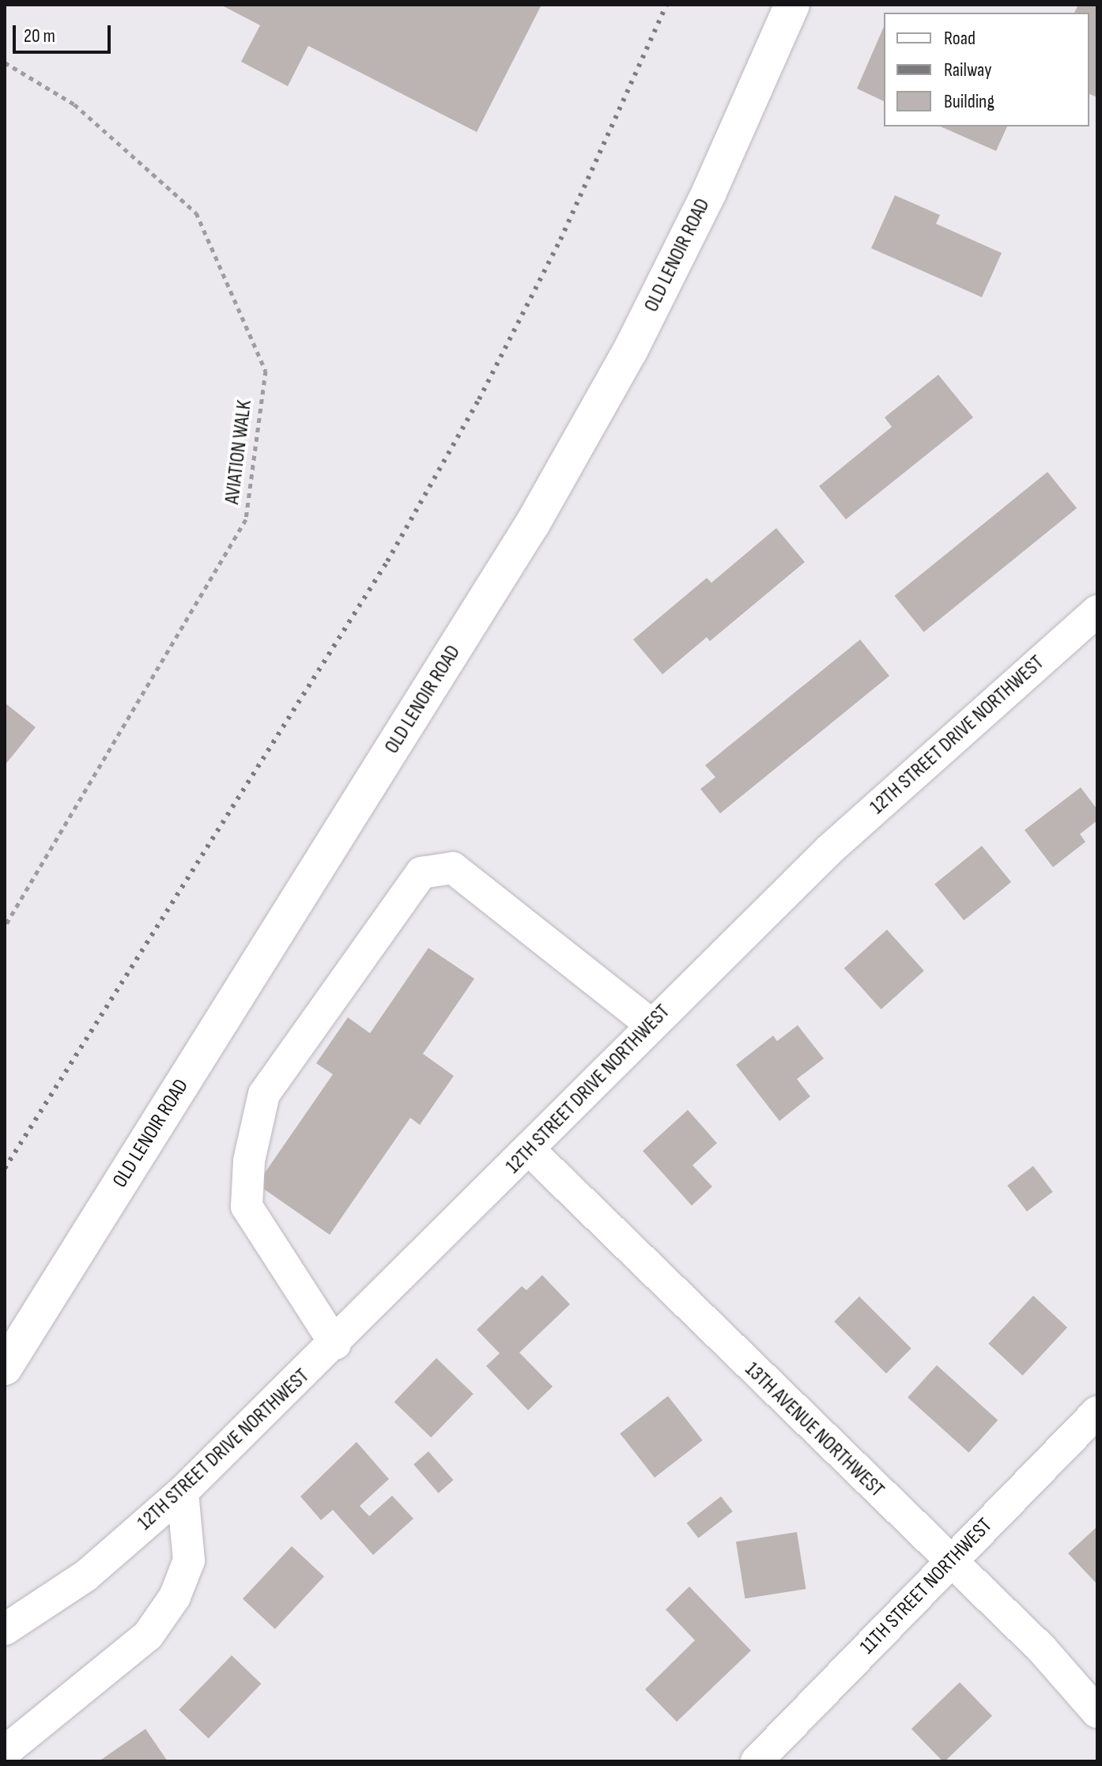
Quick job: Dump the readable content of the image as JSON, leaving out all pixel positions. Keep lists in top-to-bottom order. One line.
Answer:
{"streets":{"main road":["OLD LENOIR ROAD"],"street":["12TH STREET DRIVE NORTHWEST","13TH AVENUE NORTHWEST","11TH STREET NORTHWEST"],"path":["AVIATION WALK"]},"crossings":[["12TH STREET DRIVE NORTHWEST","13TH AVENUE NORTHWEST"],["13TH AVENUE NORTHWEST","11TH STREET NORTHWEST"]],"legend":["Road","Railway","Building"],"scale_bar":"20 m"}
